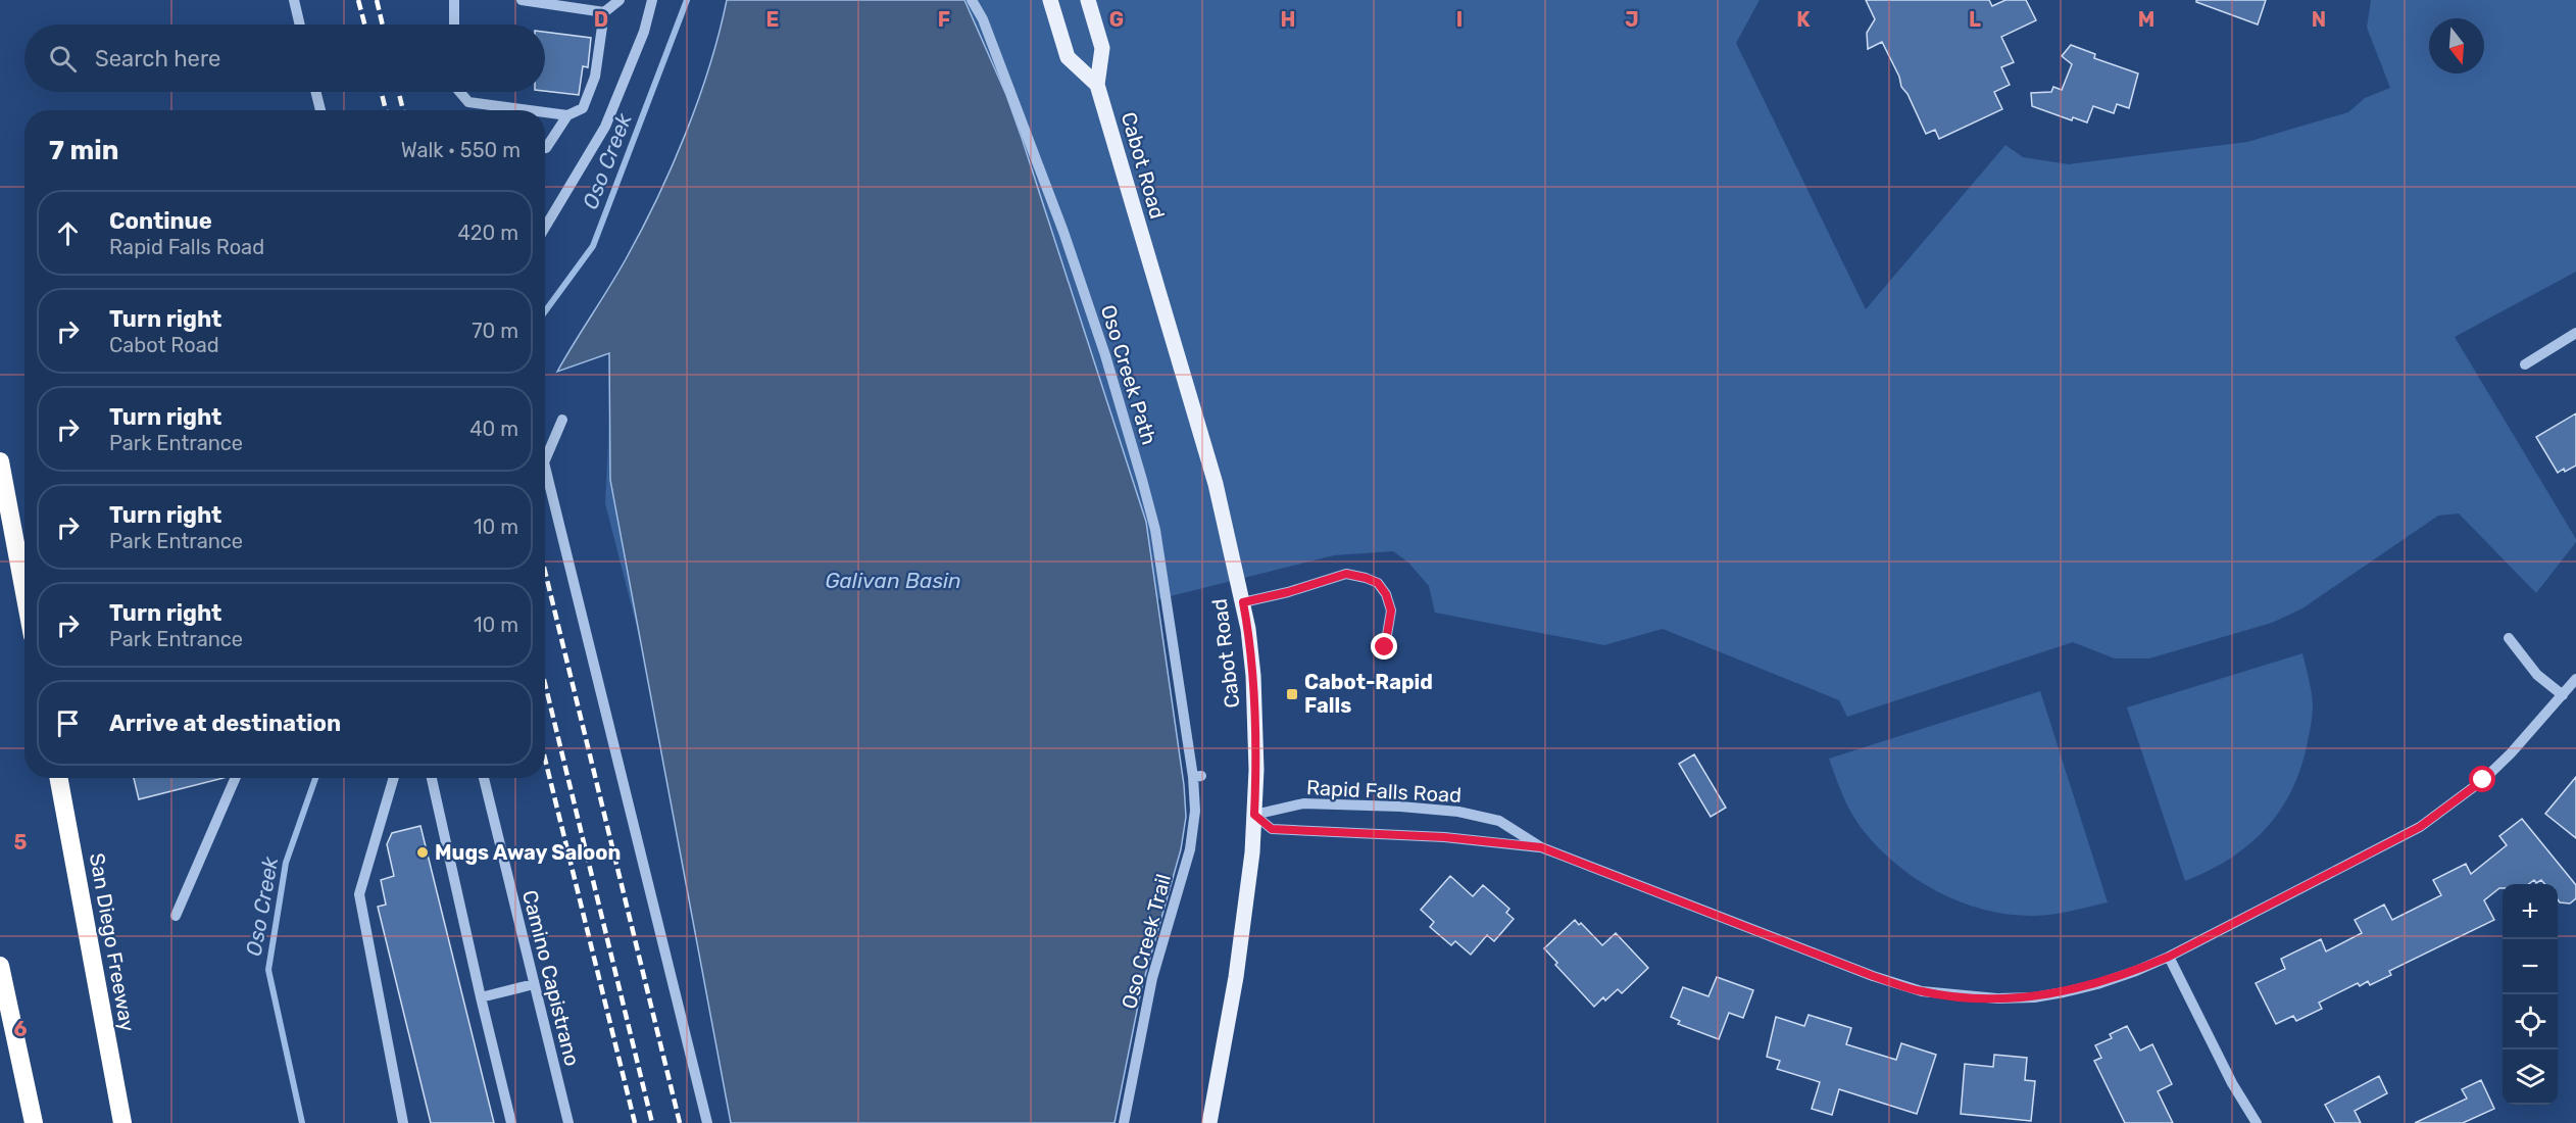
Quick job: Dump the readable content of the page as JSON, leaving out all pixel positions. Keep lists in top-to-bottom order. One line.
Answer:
{"streets":{"highway":["San Diego Freeway"],"main road":["Cabot Road"],"street":["Oso Creek Path","Rapid Falls Road","Oso Creek Trail","Camino Capistrano"]},"crossings":[["Cabot Road","Rapid Falls Road"],["Oso Creek Path","Oso Creek Trail"]],"water":["Oso Creek","Galivan Basin"],"places":{"transit":["Cabot-Rapid Falls"],"other":["Mugs Away Saloon"]},"north":"bottom","page":{"search":"Search here","heading":["7 min","Walk · 550 m"],"list":[["Continue","Rapid Falls Road","420 m"],["Turn right","Cabot Road","70 m"],["Turn right","Park Entrance","40 m"],["Turn right","Park Entrance","10 m"],["Turn right","Park Entrance","10 m"],"Arrive at destination"],"map_buttons":["+","−"]},"grid":{"columns":["D","E","F","G","H","I","J","K","L","M","N"],"rows":["5","6"]}}
